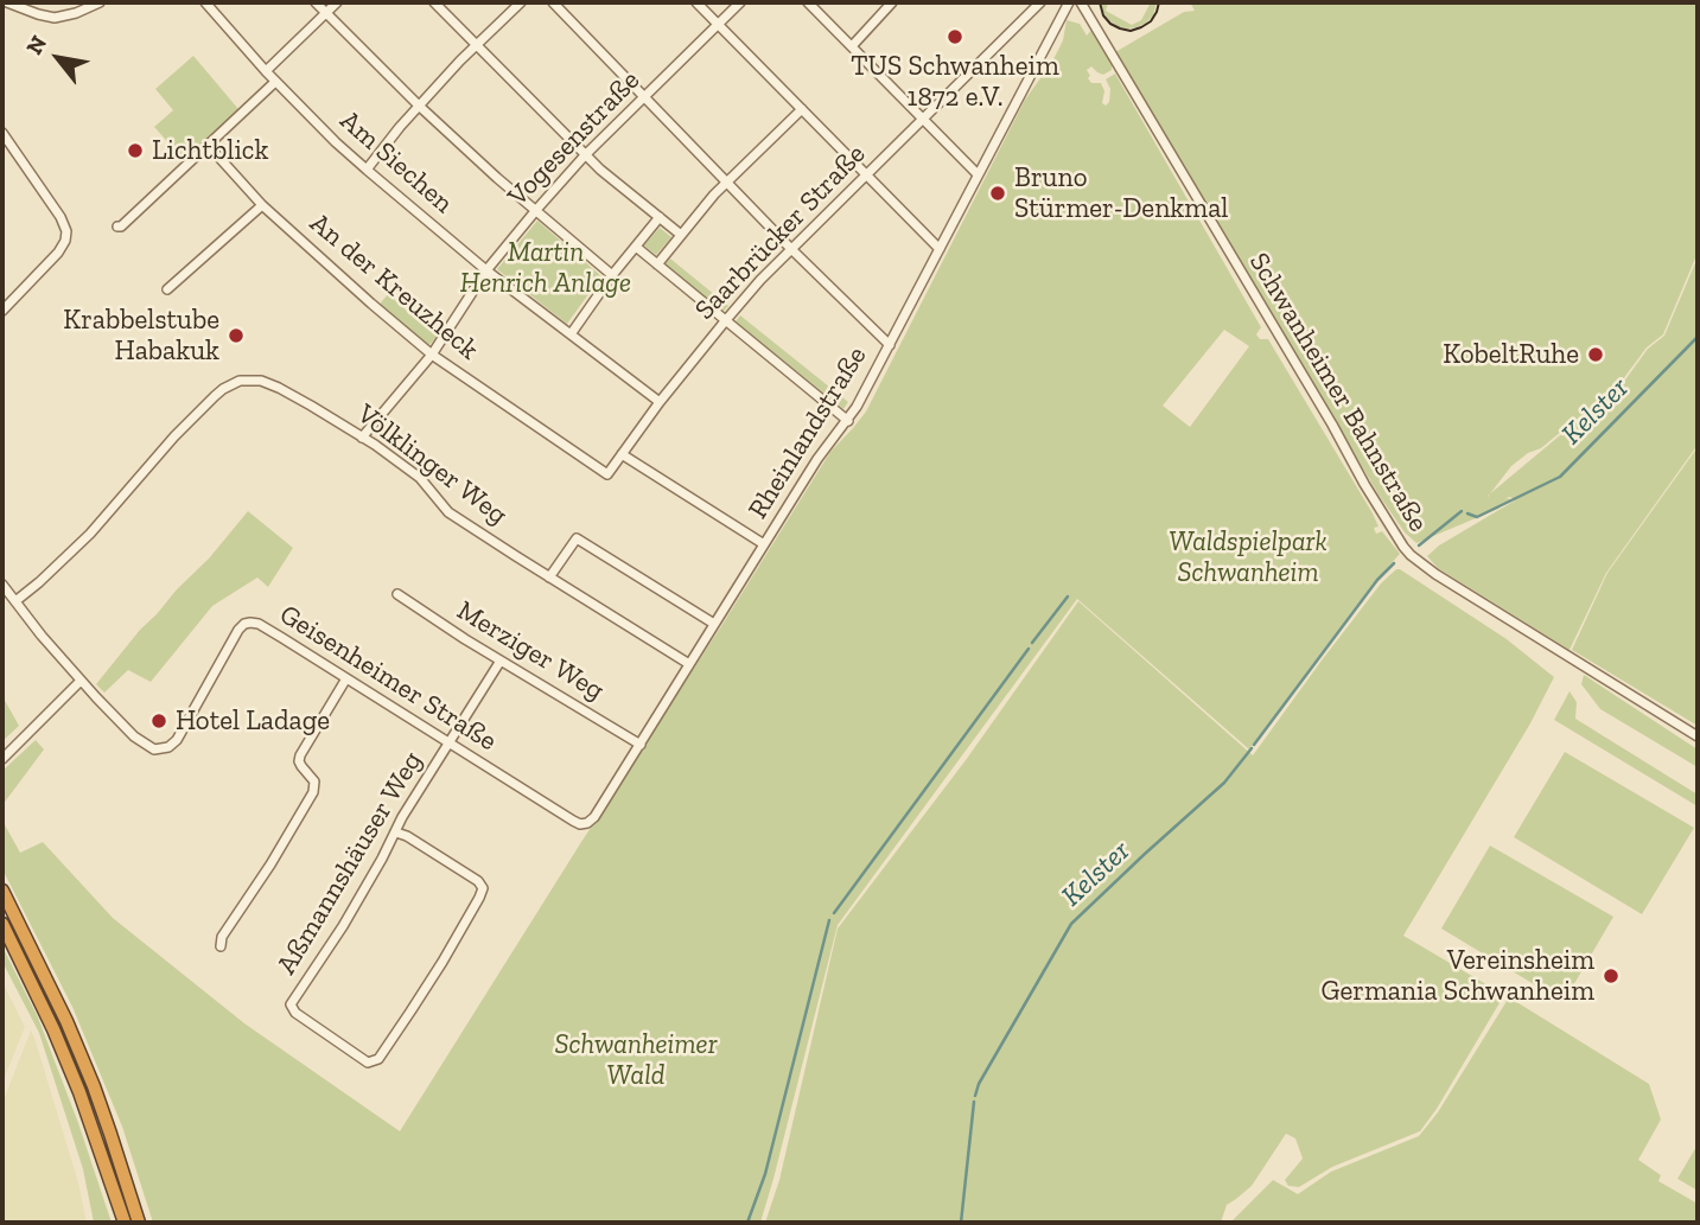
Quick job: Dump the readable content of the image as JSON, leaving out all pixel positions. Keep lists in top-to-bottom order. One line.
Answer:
{"streets":{"street":["Vogesenstraße","Am Siechen","Saarbrücker Straße","An der Kreuzheck","Schwanheimer Bahnstraße","Rheinlandstraße","Völklinger Weg","Merziger Weg","Geisenheimer Straße","Aßmannshäuser Weg"]},"crossings":[["Vogesenstraße","Am Siechen"],["Vogesenstraße","An der Kreuzheck"],["Vogesenstraße","Völklinger Weg"],["Am Siechen","Saarbrücker Straße"],["Saarbrücker Straße","An der Kreuzheck"],["Rheinlandstraße","Völklinger Weg"],["Rheinlandstraße","Merziger Weg"],["Rheinlandstraße","Geisenheimer Straße"],["Völklinger Weg","Geisenheimer Straße"],["Merziger Weg","Aßmannshäuser Weg"],["Geisenheimer Straße","Aßmannshäuser Weg"]],"water":["Kelster"],"parks":["Martin Henrich Anlage","Waldspielpark Schwanheim","Schwanheimer Wald"],"places":["TUS Schwanheim 1872 e.V.","Lichtblick","Bruno Stürmer-Denkmal","Krabbelstube Habakuk","KobeltRuhe","Hotel Ladage","Vereinsheim Germania Schwanheim"],"north":"top left"}
